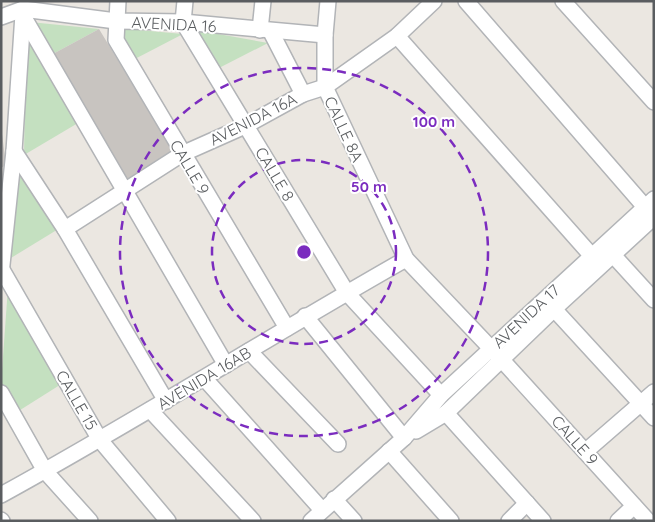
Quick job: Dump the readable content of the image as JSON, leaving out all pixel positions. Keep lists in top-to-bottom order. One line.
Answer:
{"streets":{"street":["AVENIDA 16","AVENIDA 16A","CALLE 8A","CALLE 9","CALLE 8","AVENIDA 17","AVENIDA 16AB","CALLE 15"]},"crossings":[["AVENIDA 16","CALLE 8A"],["AVENIDA 16","CALLE 9"],["AVENIDA 16","CALLE 8"],["AVENIDA 16A","CALLE 8A"],["AVENIDA 16A","CALLE 9"],["AVENIDA 16A","CALLE 8"],["CALLE 8A","CALLE 9"],["CALLE 8A","AVENIDA 17"],["CALLE 8A","AVENIDA 16AB"],["CALLE 9","AVENIDA 17"],["CALLE 9","AVENIDA 16AB"],["CALLE 8","AVENIDA 17"],["CALLE 8","AVENIDA 16AB"],["AVENIDA 16AB","CALLE 15"]],"rings":["100 m","50 m"]}
